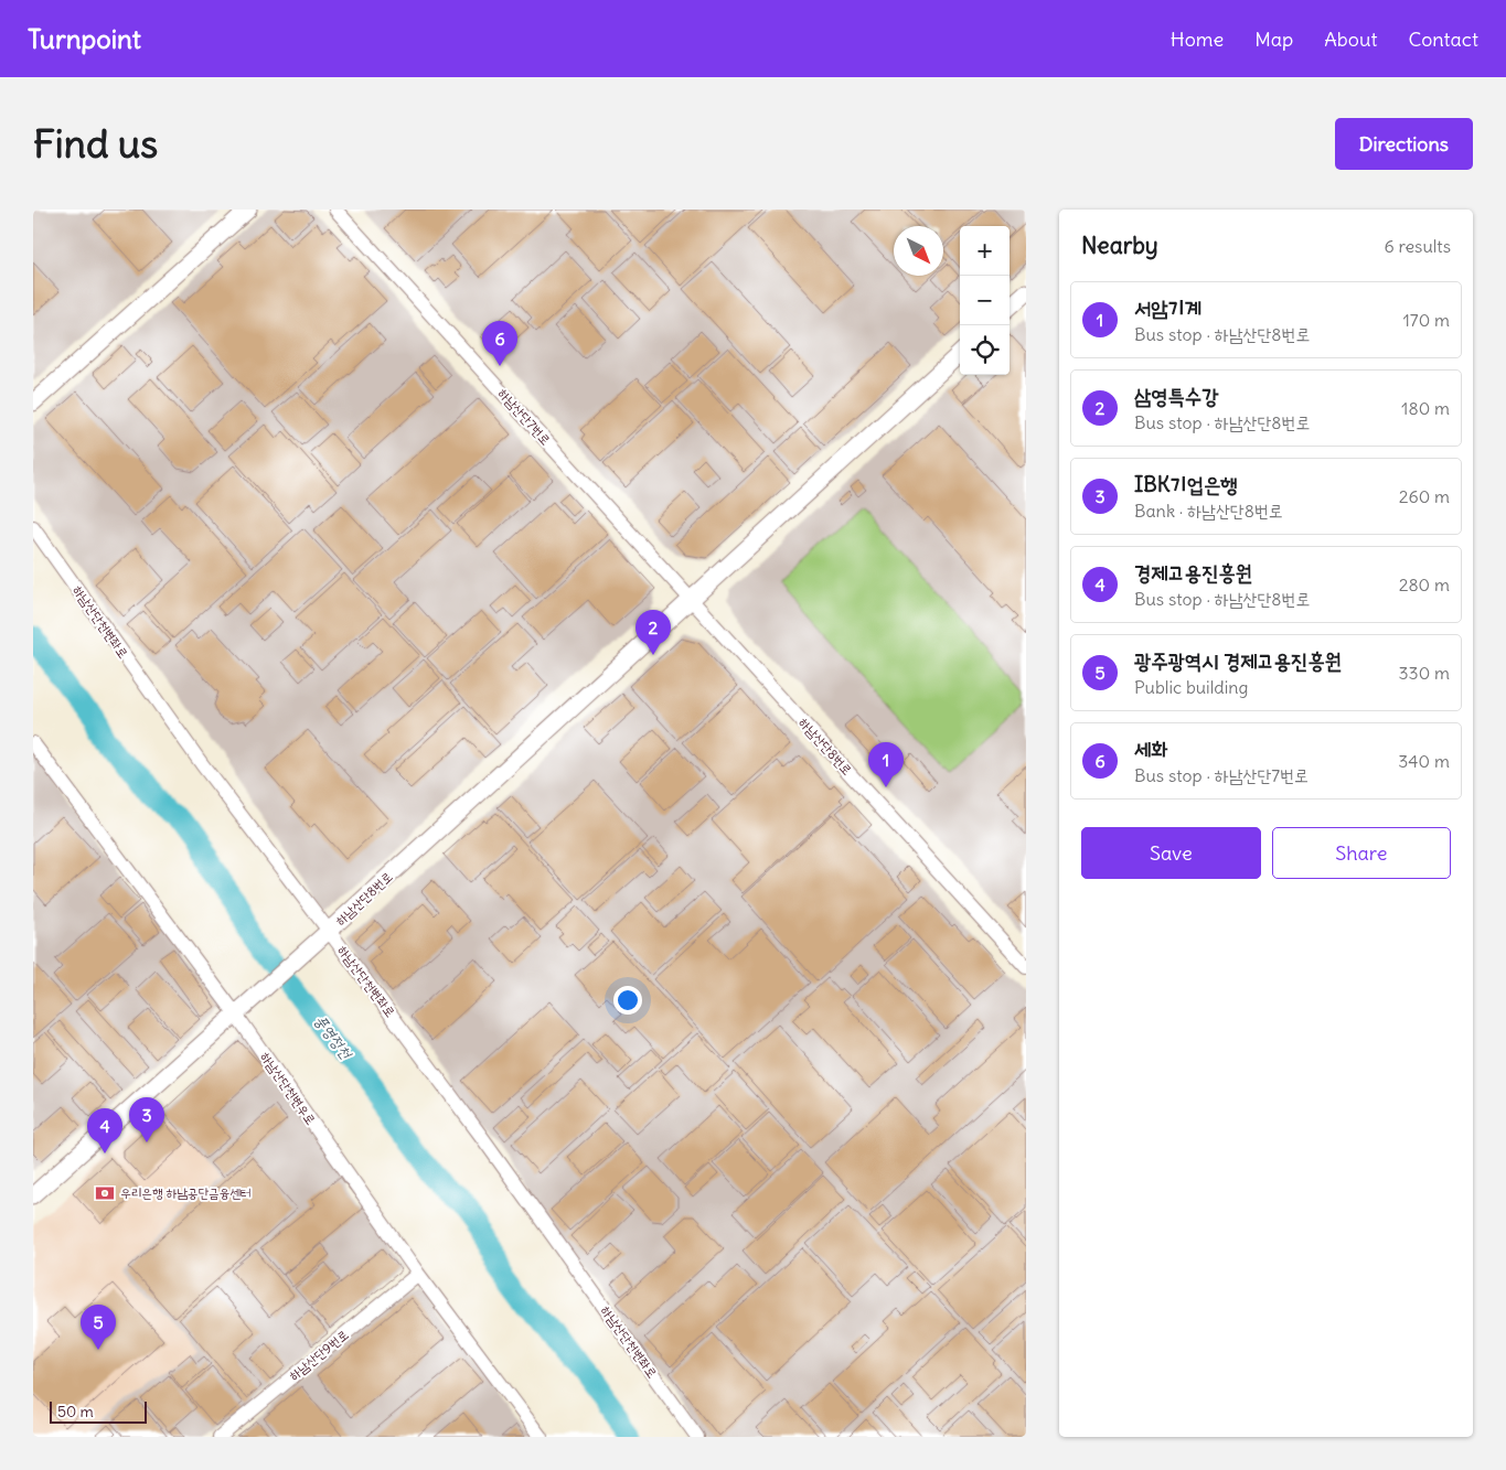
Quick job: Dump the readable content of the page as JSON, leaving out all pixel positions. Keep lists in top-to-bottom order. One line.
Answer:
{"streets":{"street":["하남산단7번로","하남산단천변좌로","하남산단8번로","하남산단천변우로","하남산단9번로"]},"crossings":[["하남산단7번로","하남산단8번로"],["하남산단천변좌로","하남산단8번로"],["하남산단8번로","하남산단천변우로"],["하남산단천변우로","하남산단9번로"]],"water":["풍영정천"],"places":{"bank":["우리은행 하남공단금융센터"]},"scale_bar":"50 m","north":"bottom right","page":{"header":"Turnpoint","nav":["Home","Map","About","Contact"],"buttons":["Directions",["Save","Share"]],"title":"Find us","heading":["Nearby","6 results"],"map_buttons":["+","−"],"list":[{"mark":"1","name":"서암기계","note":"Bus stop · 하남산단8번로","value":"170 m"},{"mark":"2","name":"삼영특수강","note":"Bus stop · 하남산단8번로","value":"180 m"},{"mark":"3","name":"IBK기업은행","note":"Bank · 하남산단8번로","value":"260 m"},{"mark":"4","name":"경제고용진흥원","note":"Bus stop · 하남산단8번로","value":"280 m"},{"mark":"5","name":"광주광역시 경제고용진흥원","note":"Public building","value":"330 m"},{"mark":"6","name":"세화","note":"Bus stop · 하남산단7번로","value":"340 m"}],"pins":["6","2","1","3","4","5"],"scale":"50 m"}}
